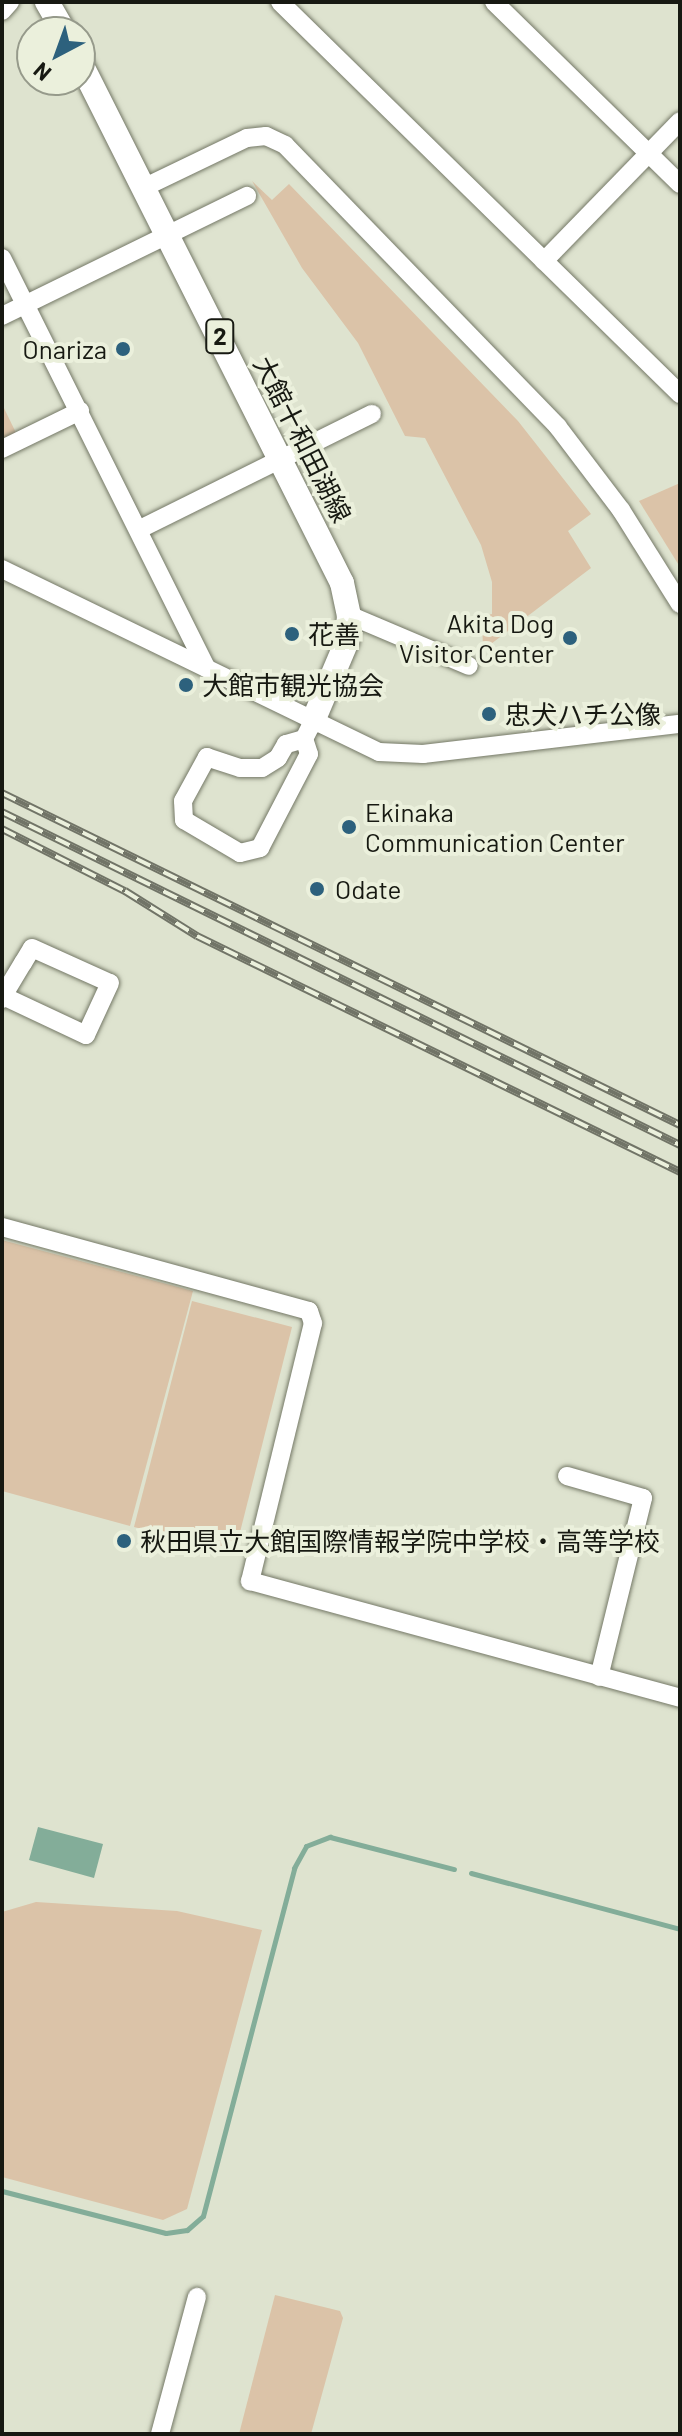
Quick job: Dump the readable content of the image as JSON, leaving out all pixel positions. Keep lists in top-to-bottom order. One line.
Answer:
{"streets":{"main road":["2","大館十和田湖線"]},"places":["Onariza","花善","Akita Dog Visitor Center","大館市観光協会","忠犬ハチ公像","Ekinaka Communication Center","Odate","秋田県立大館国際情報学院中学校・高等学校"],"north":"bottom left"}
